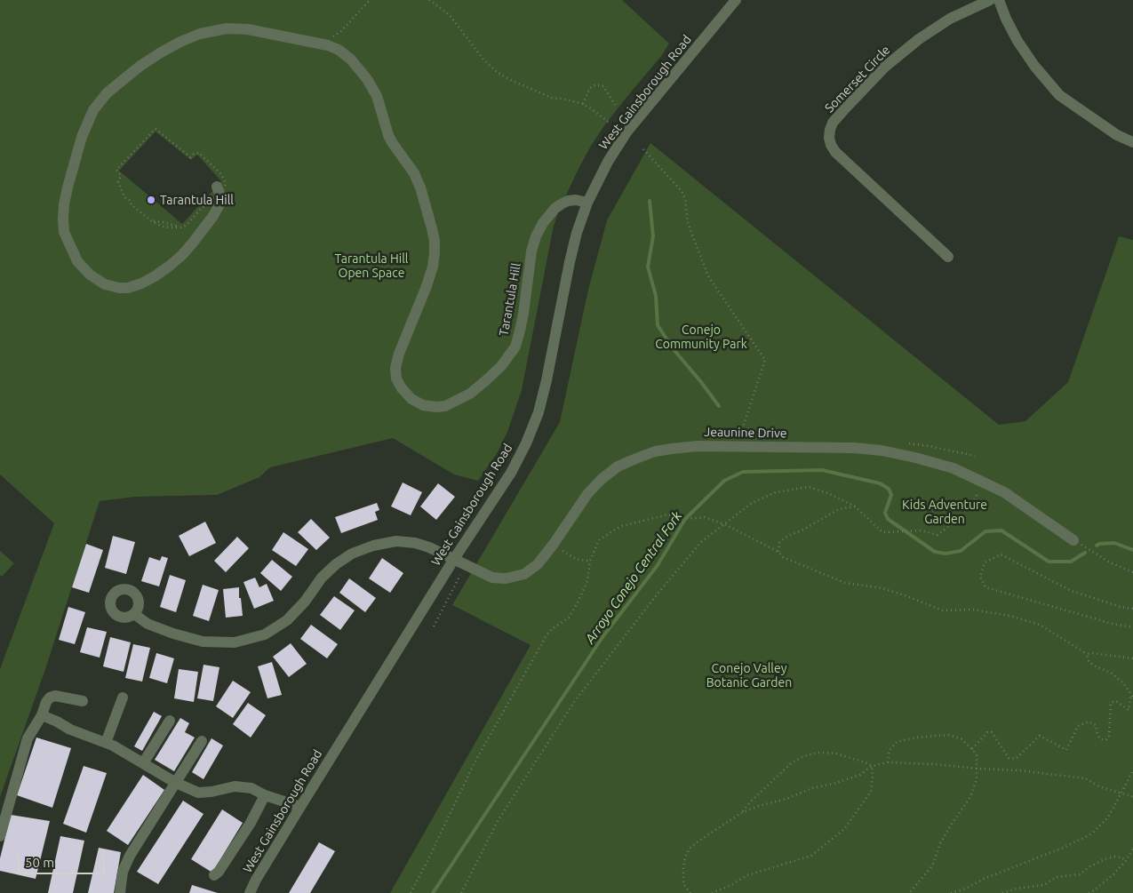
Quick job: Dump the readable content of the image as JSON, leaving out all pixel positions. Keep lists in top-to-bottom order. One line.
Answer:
{"streets":{"street":["Somerset Circle","West Gainsborough Road","Tarantula Hill","Jeaunine Drive"]},"crossings":[["West Gainsborough Road","Tarantula Hill"],["West Gainsborough Road","Jeaunine Drive"]],"water":["Arroyo Conejo Central Fork"],"parks":["Tarantula Hill Open Space","Conejo Community Park","Kids Adventure Garden","Conejo Valley Botanic Garden"],"places":["Tarantula Hill"],"scale_bar":"50 m"}
